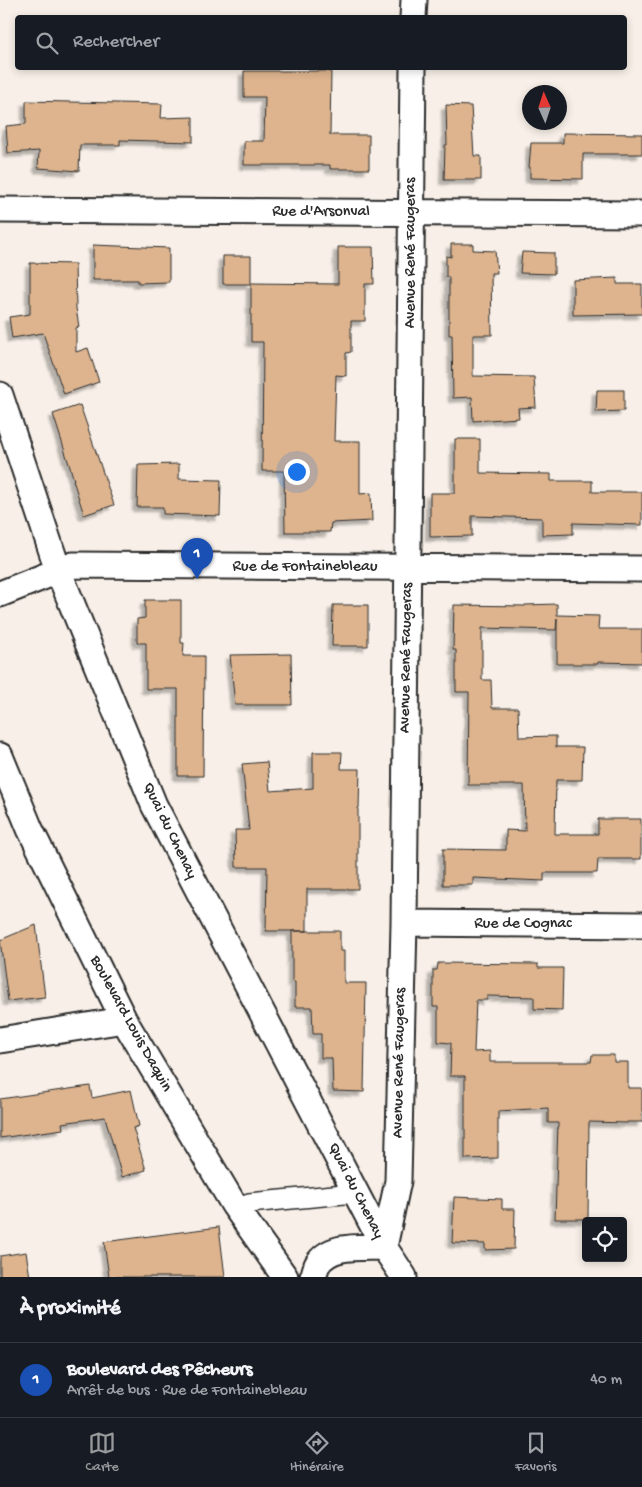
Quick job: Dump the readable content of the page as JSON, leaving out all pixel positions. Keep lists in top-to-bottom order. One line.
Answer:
{"streets":{"street":["Rue d'Arsonval","Avenue René Faugeras","Rue de Fontainebleau","Quai du Chenay","Rue de Cognac","Boulevard Louis Daquin"]},"crossings":[["Rue d'Arsonval","Avenue René Faugeras"],["Avenue René Faugeras","Rue de Fontainebleau"],["Avenue René Faugeras","Quai du Chenay"],["Avenue René Faugeras","Rue de Cognac"],["Rue de Fontainebleau","Quai du Chenay"]],"north":"top","page":{"search":"Rechercher","pins":"1","heading":"À proximité","list":[{"mark":"1","name":"Boulevard des Pêcheurs","note":"Arrêt de bus · Rue de Fontainebleau","value":"40 m"}],"nav":["Carte","Itinéraire","Favoris"]}}
